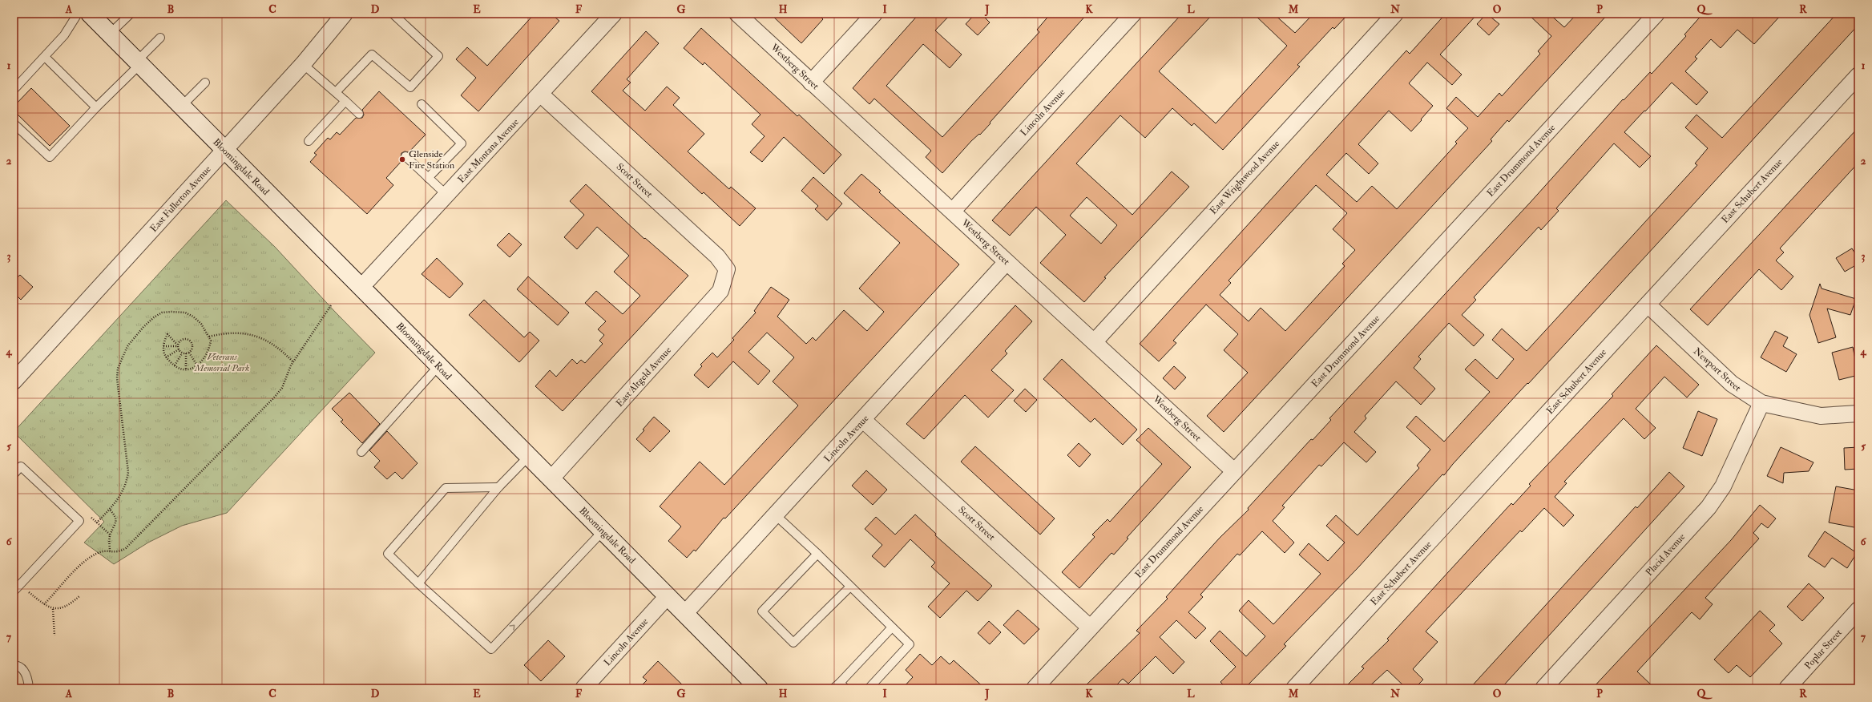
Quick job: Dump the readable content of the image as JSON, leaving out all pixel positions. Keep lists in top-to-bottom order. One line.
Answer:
{"streets":{"main road":["Bloomingdale Road"],"street":["Westberg Street","Lincoln Avenue","East Montana Avenue","East Drummond Avenue","East Wrightwood Avenue","Scott Street","East Schubert Avenue","East Fullerton Avenue","Newport Street","East Altgeld Avenue","Placid Avenue","Poplar Street"]},"crossings":[["Westberg Street","Lincoln Avenue"],["Westberg Street","East Drummond Avenue"],["Westberg Street","East Wrightwood Avenue"],["Lincoln Avenue","Bloomingdale Road"],["Lincoln Avenue","Scott Street"],["East Montana Avenue","Bloomingdale Road"],["East Montana Avenue","Scott Street"],["East Drummond Avenue","Scott Street"],["Bloomingdale Road","East Fullerton Avenue"],["Bloomingdale Road","East Altgeld Avenue"],["Scott Street","East Altgeld Avenue"],["East Schubert Avenue","Newport Street"],["Newport Street","Placid Avenue"]],"parks":["Veterans Memorial Park"],"places":["Glenside Fire Station"],"grid":{"columns":["A","B","C","D","E","F","G","H","I","J","K","L","M","N","O","P","Q","R"],"rows":["1","2","3","4","5","6","7"]}}
